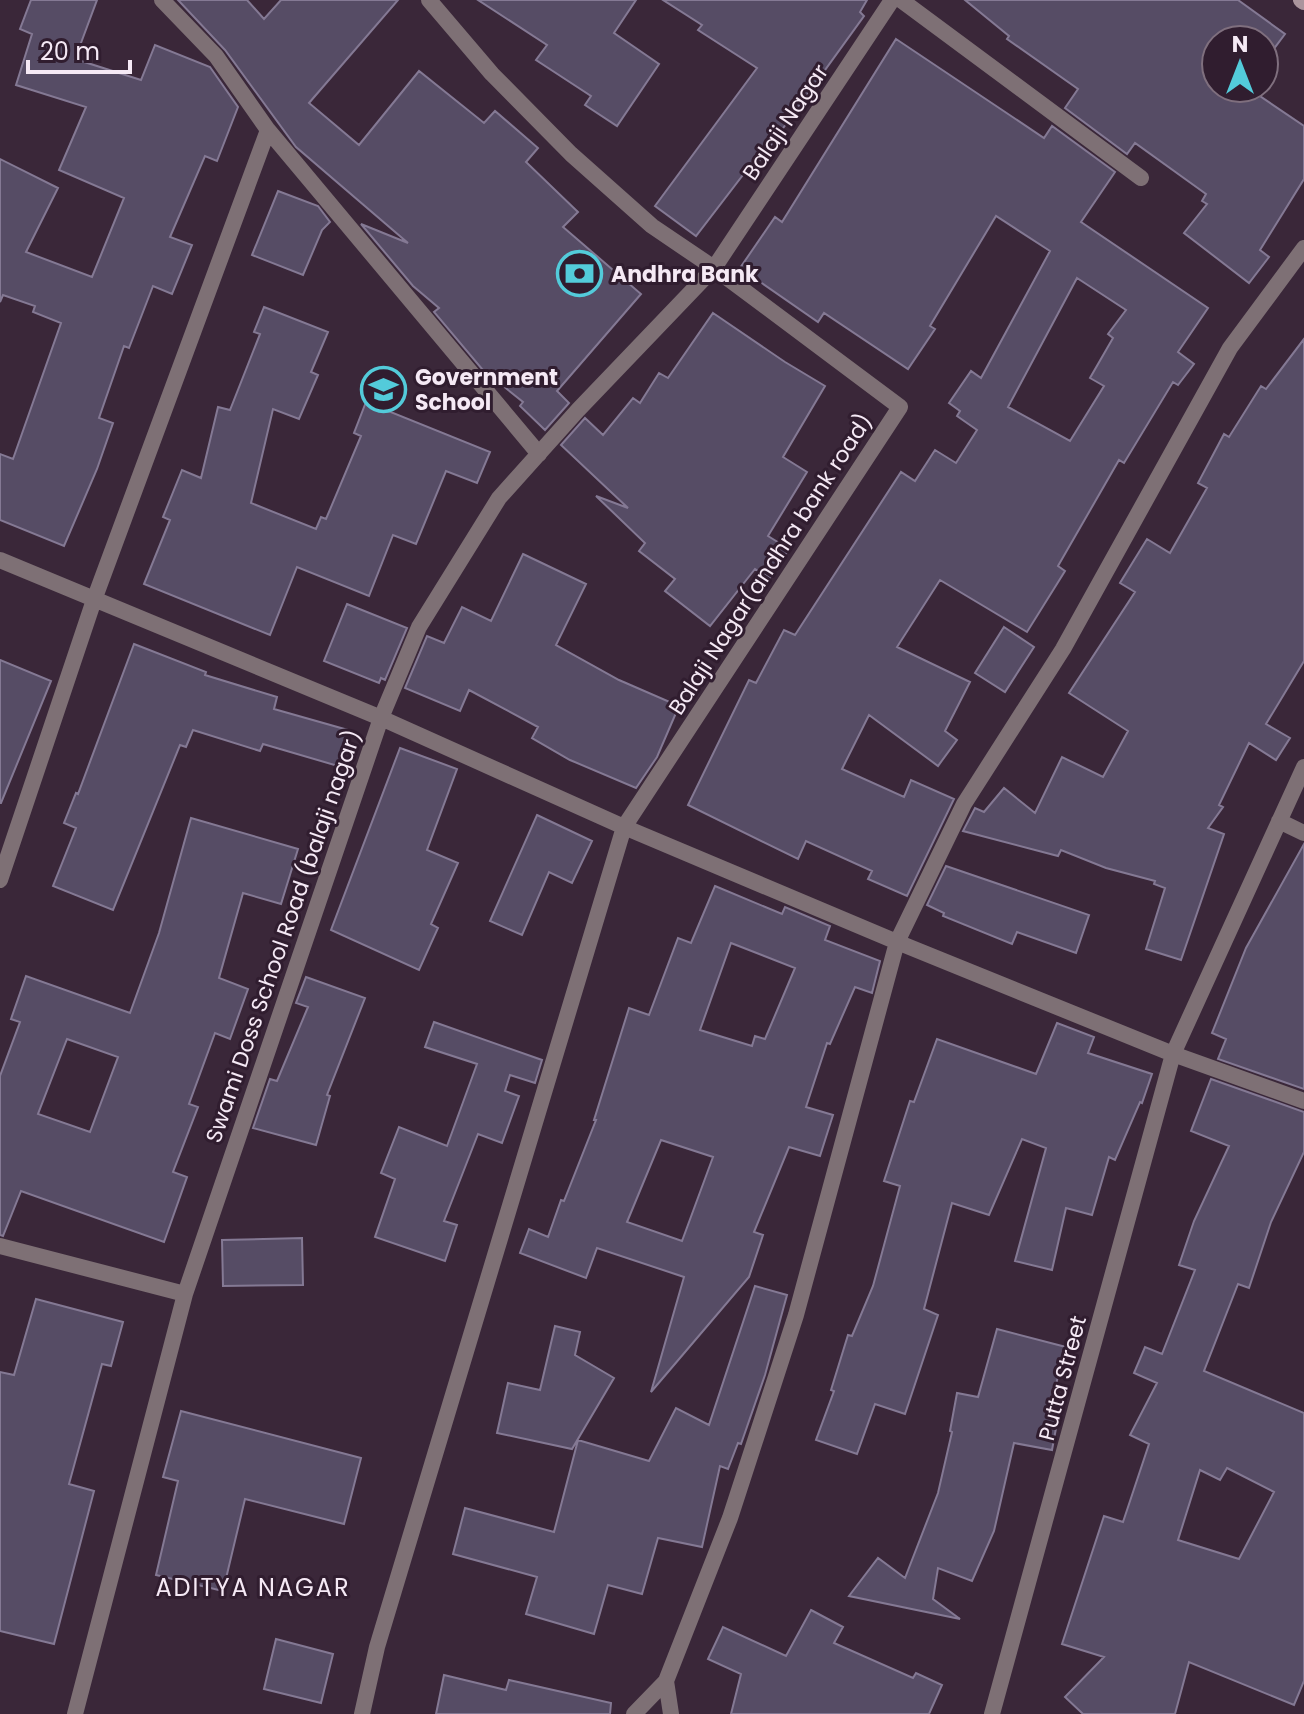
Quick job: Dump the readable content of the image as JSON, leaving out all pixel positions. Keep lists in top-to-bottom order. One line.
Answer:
{"streets":{"street":["Balaji Nagar","Balaji Nagar(andhra bank road)","Swami Doss School Road (balaji nagar)","Putta Street"]},"crossings":[["Balaji Nagar","Balaji Nagar(andhra bank road)"],["Balaji Nagar","Swami Doss School Road (balaji nagar)"],["Balaji Nagar(andhra bank road)","Swami Doss School Road (balaji nagar)"]],"districts":["ADITYA NAGAR"],"places":{"bank":["Andhra Bank"],"school or university":["Government School"]},"scale_bar":"20 m","north":"top"}
